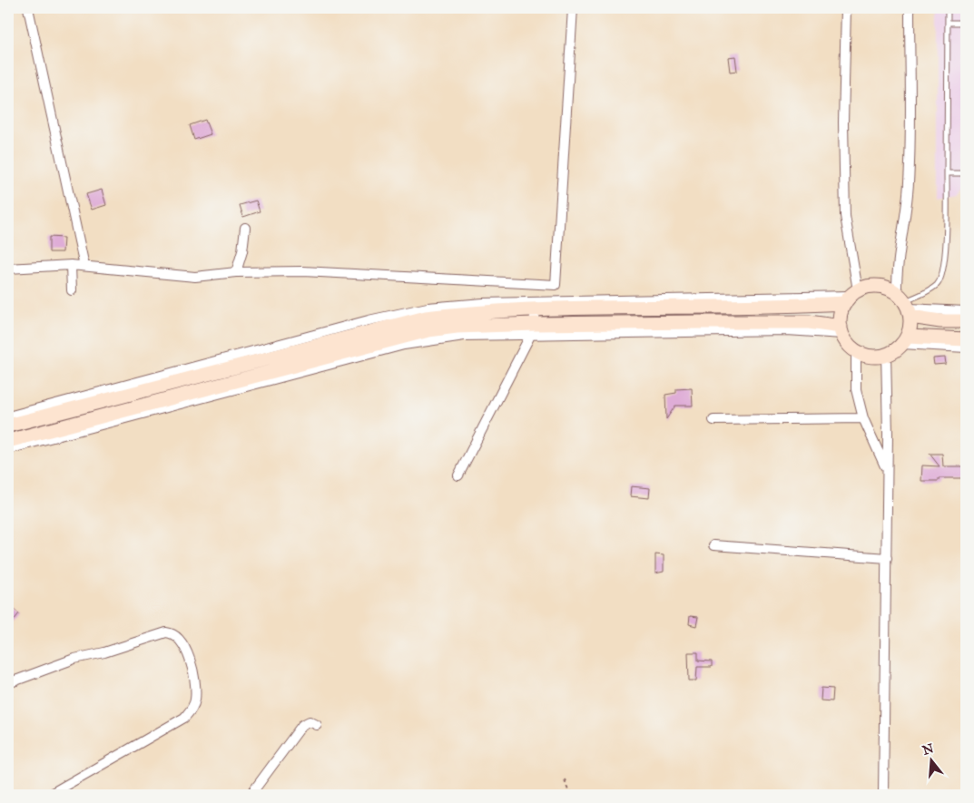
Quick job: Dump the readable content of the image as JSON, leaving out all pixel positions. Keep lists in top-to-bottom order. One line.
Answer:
{"north":"top"}
